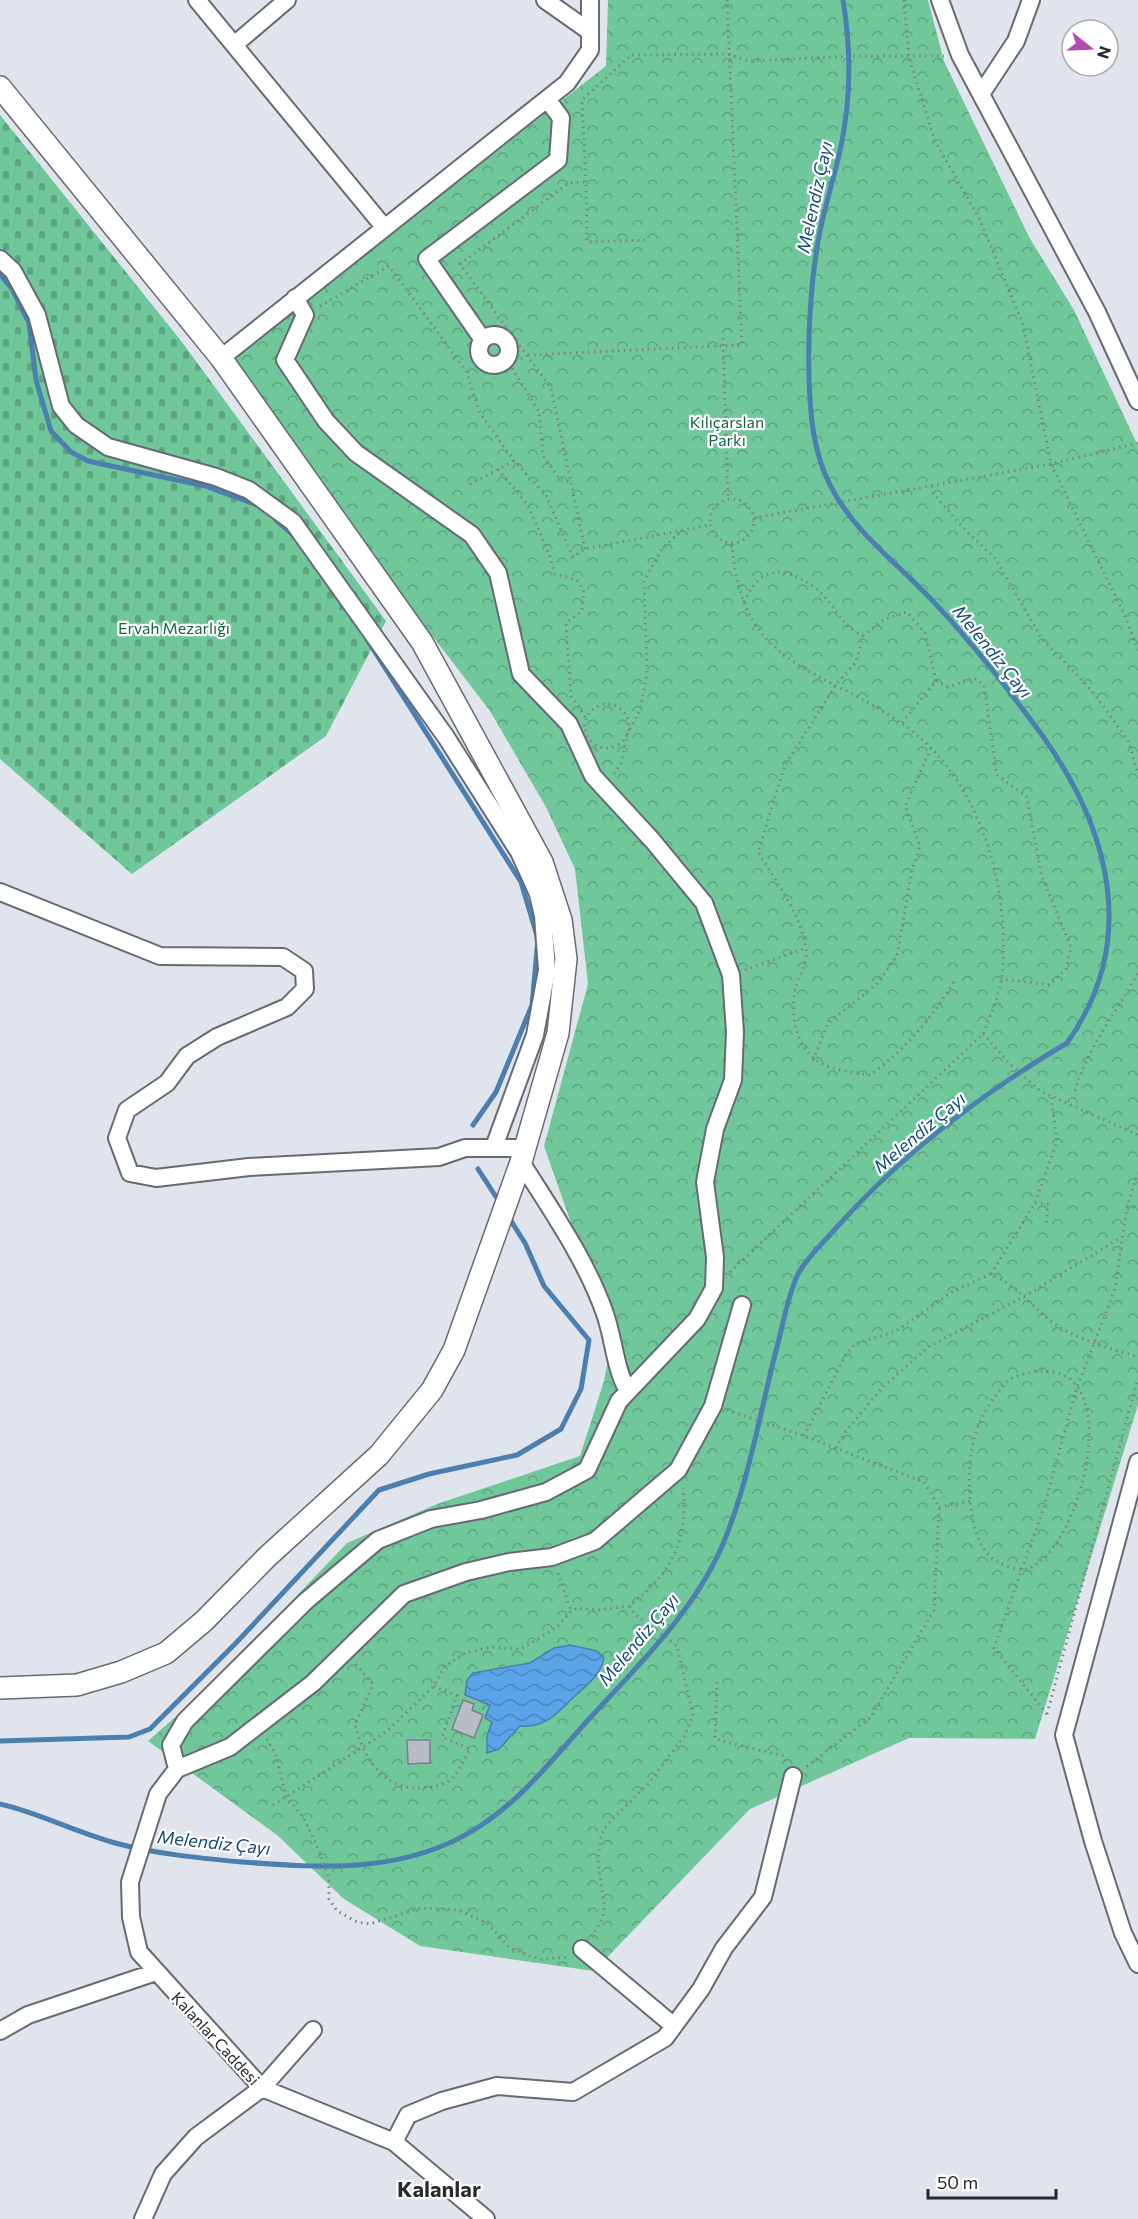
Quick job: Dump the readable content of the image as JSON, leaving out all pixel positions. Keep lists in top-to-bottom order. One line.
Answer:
{"streets":{"street":["Kalanlar Caddesi"]},"districts":["Kalanlar"],"water":["Melendiz Çayı"],"parks":["Kılıçarslan Parkı","Ervah Mezarlığı"],"scale_bar":"50 m","north":"right"}
